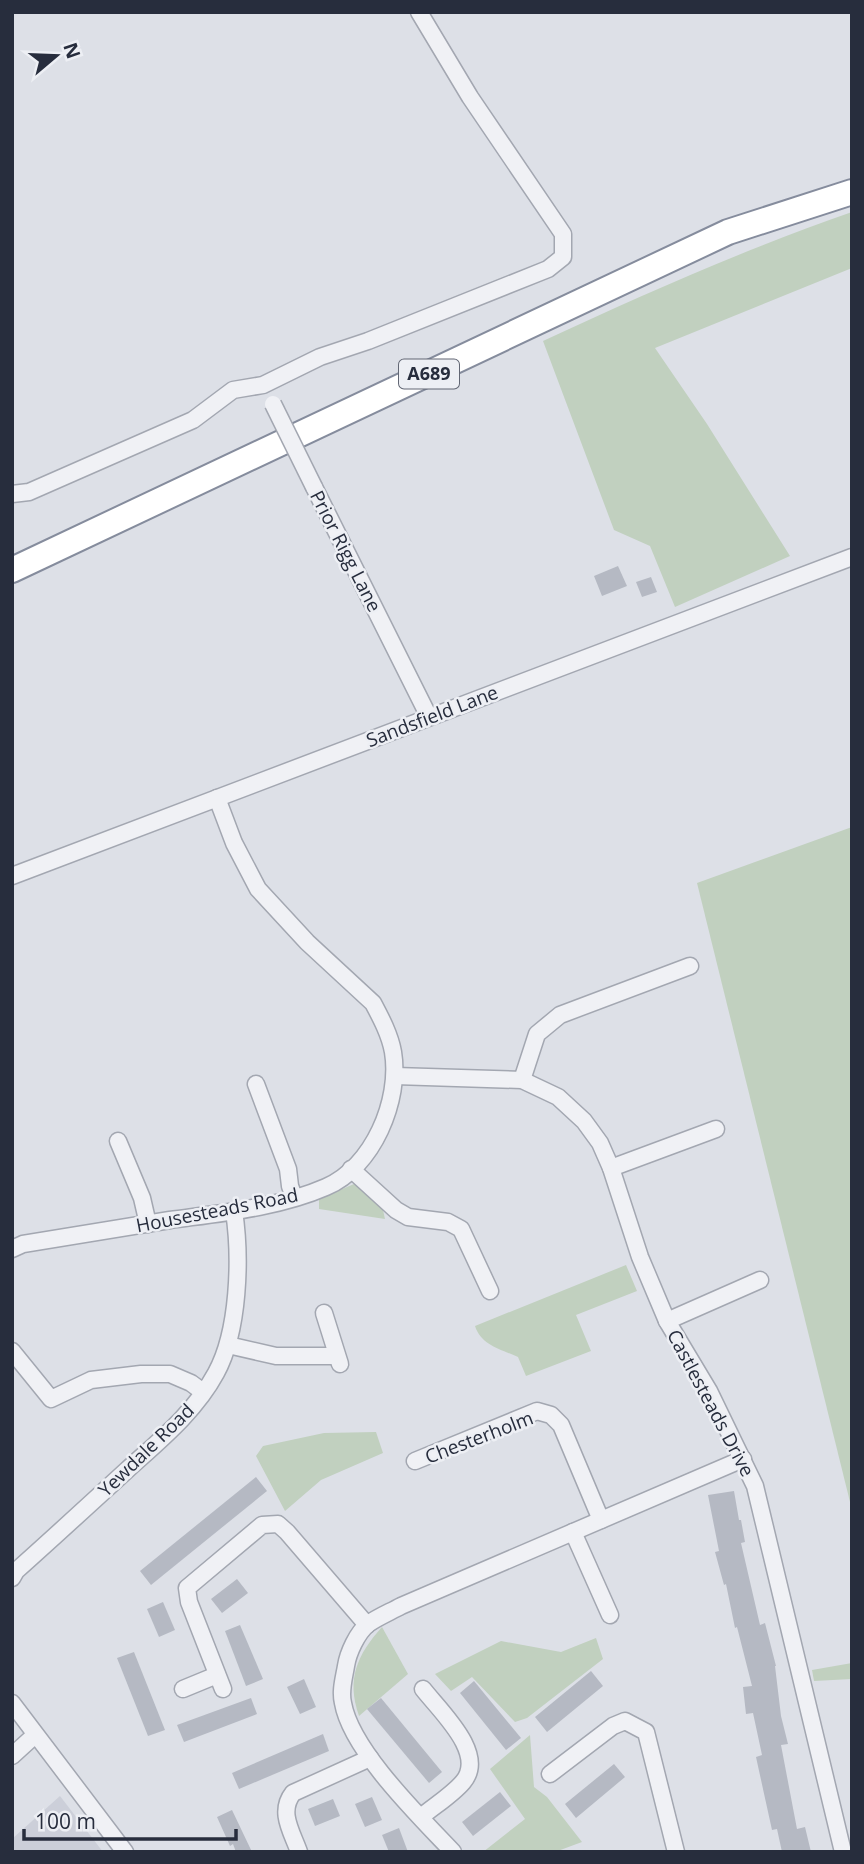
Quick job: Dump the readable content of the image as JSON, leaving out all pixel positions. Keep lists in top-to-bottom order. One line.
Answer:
{"streets":{"highway":["A689"],"street":["Prior Rigg Lane","Sandsfield Lane","Housesteads Road","Castlesteads Drive","Chesterholm","Yewdale Road"]},"crossings":[["Prior Rigg Lane","Sandsfield Lane"],["Sandsfield Lane","Housesteads Road"],["Housesteads Road","Castlesteads Drive"],["Housesteads Road","Yewdale Road"]],"scale_bar":"100 m","north":"right"}
